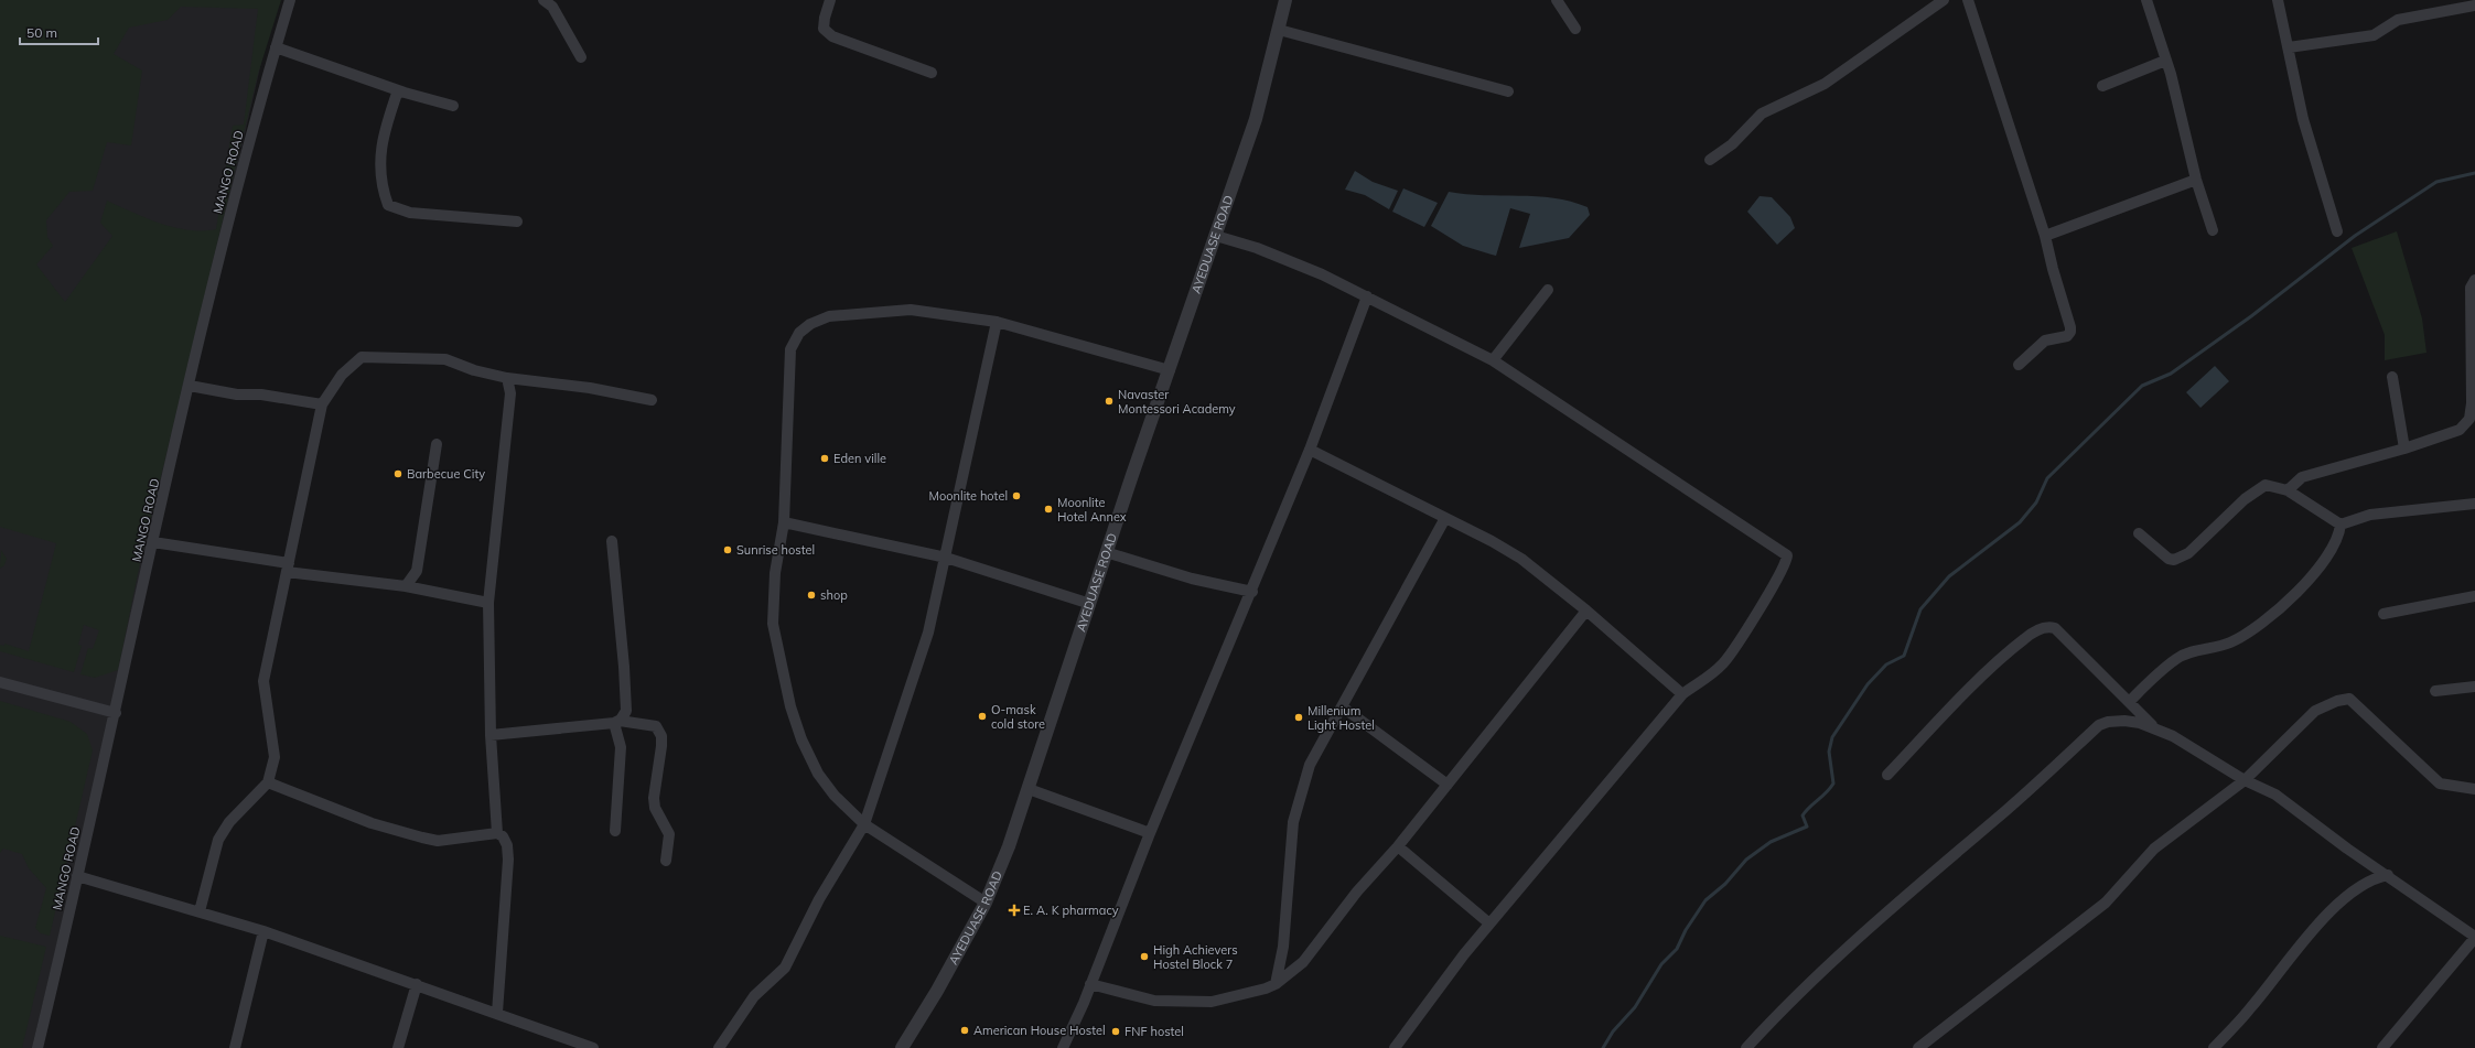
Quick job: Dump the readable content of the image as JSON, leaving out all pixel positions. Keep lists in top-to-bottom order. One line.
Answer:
{"streets":{"street":["MANGO ROAD","AYEDUASE ROAD"]},"places":{"other":["Navaster Montessori Academy","Eden ville","Barbecue City","Moonlite hotel","Moonlite Hotel Annex","Sunrise hostel","shop","O-mask cold store","Millenium Light Hostel","High Achievers Hostel Block 7","American House Hostel","FNF hostel"],"health":["E. A. K pharmacy"]},"scale_bar":"50 m"}
